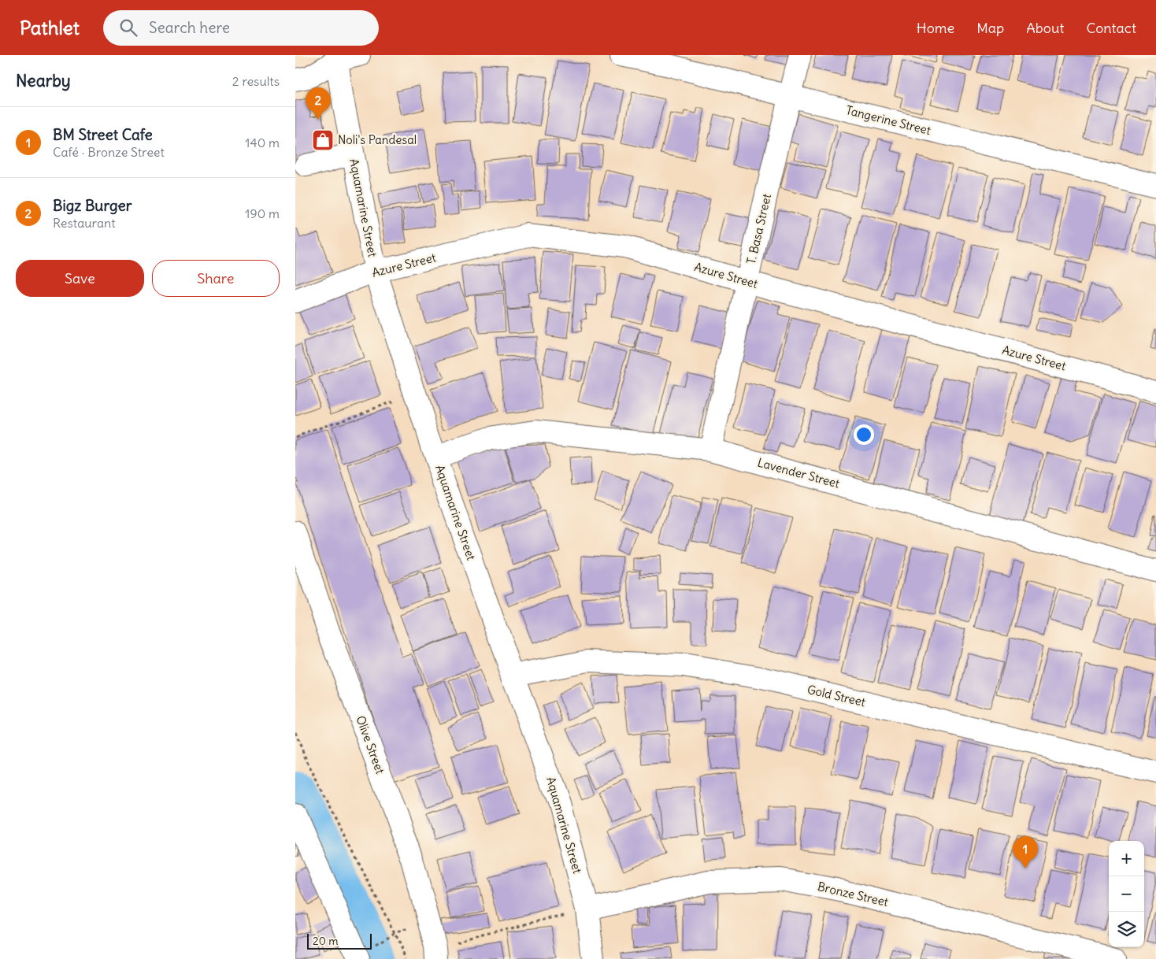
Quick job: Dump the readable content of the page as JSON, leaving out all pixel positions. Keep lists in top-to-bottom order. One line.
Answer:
{"streets":{"street":["Tangerine Street","Aquamarine Street","T. Basa Street","Azure Street","Lavender Street","Gold Street","Olive Street","Bronze Street"]},"crossings":[["Tangerine Street","T. Basa Street"],["Aquamarine Street","Azure Street"],["Aquamarine Street","Lavender Street"],["Aquamarine Street","Gold Street"],["Aquamarine Street","Bronze Street"],["T. Basa Street","Azure Street"],["T. Basa Street","Lavender Street"]],"places":{"shop":["Noli's Pandesal"]},"scale_bar":"20 m","page":{"header":"Pathlet","search":"Search here","nav":["Home","Map","About","Contact"],"heading":["Nearby","2 results"],"pins":["2","1"],"list":[{"mark":"1","name":"BM Street Cafe","note":"Café · Bronze Street","value":"140 m"},{"mark":"2","name":"Bigz Burger","note":"Restaurant","value":"190 m"}],"buttons":["Save","Share"],"map_buttons":["+","−"],"scale":"20 m"}}
